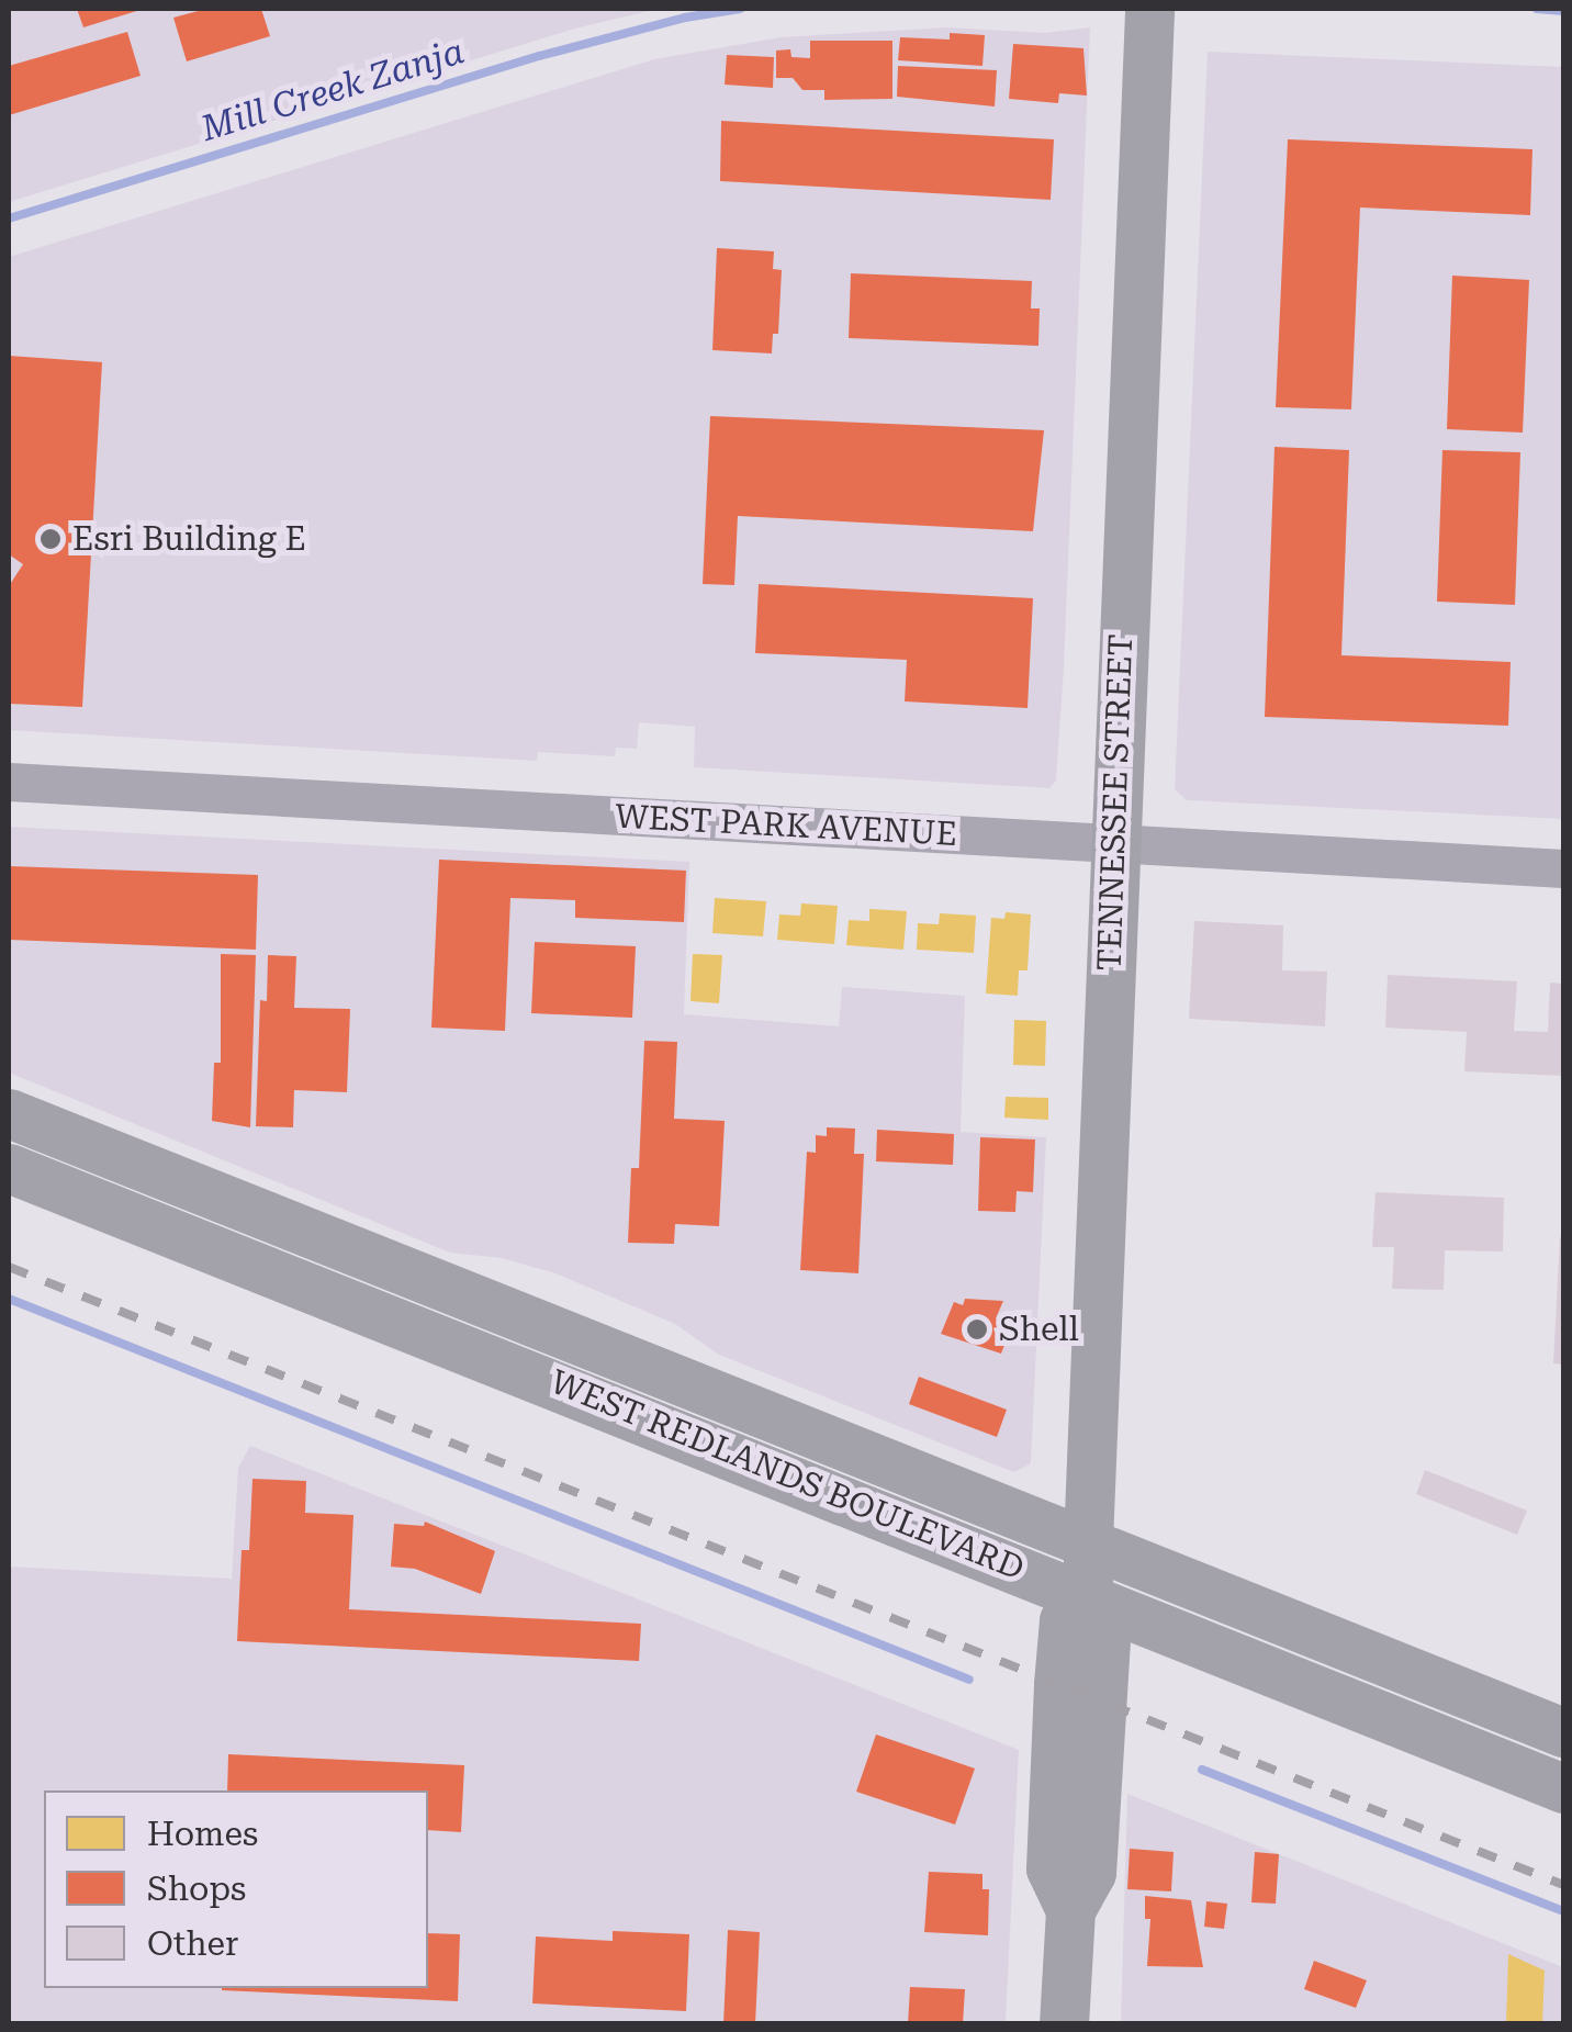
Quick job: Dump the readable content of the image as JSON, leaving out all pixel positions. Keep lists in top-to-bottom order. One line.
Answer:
{"streets":{"main road":["TENNESSEE STREET","WEST REDLANDS BOULEVARD"],"street":["WEST PARK AVENUE"]},"crossings":[["TENNESSEE STREET","WEST PARK AVENUE"],["TENNESSEE STREET","WEST REDLANDS BOULEVARD"]],"water":["Mill Creek Zanja"],"places":["Esri Building E","Shell"],"legend":["Homes","Shops","Other"]}
